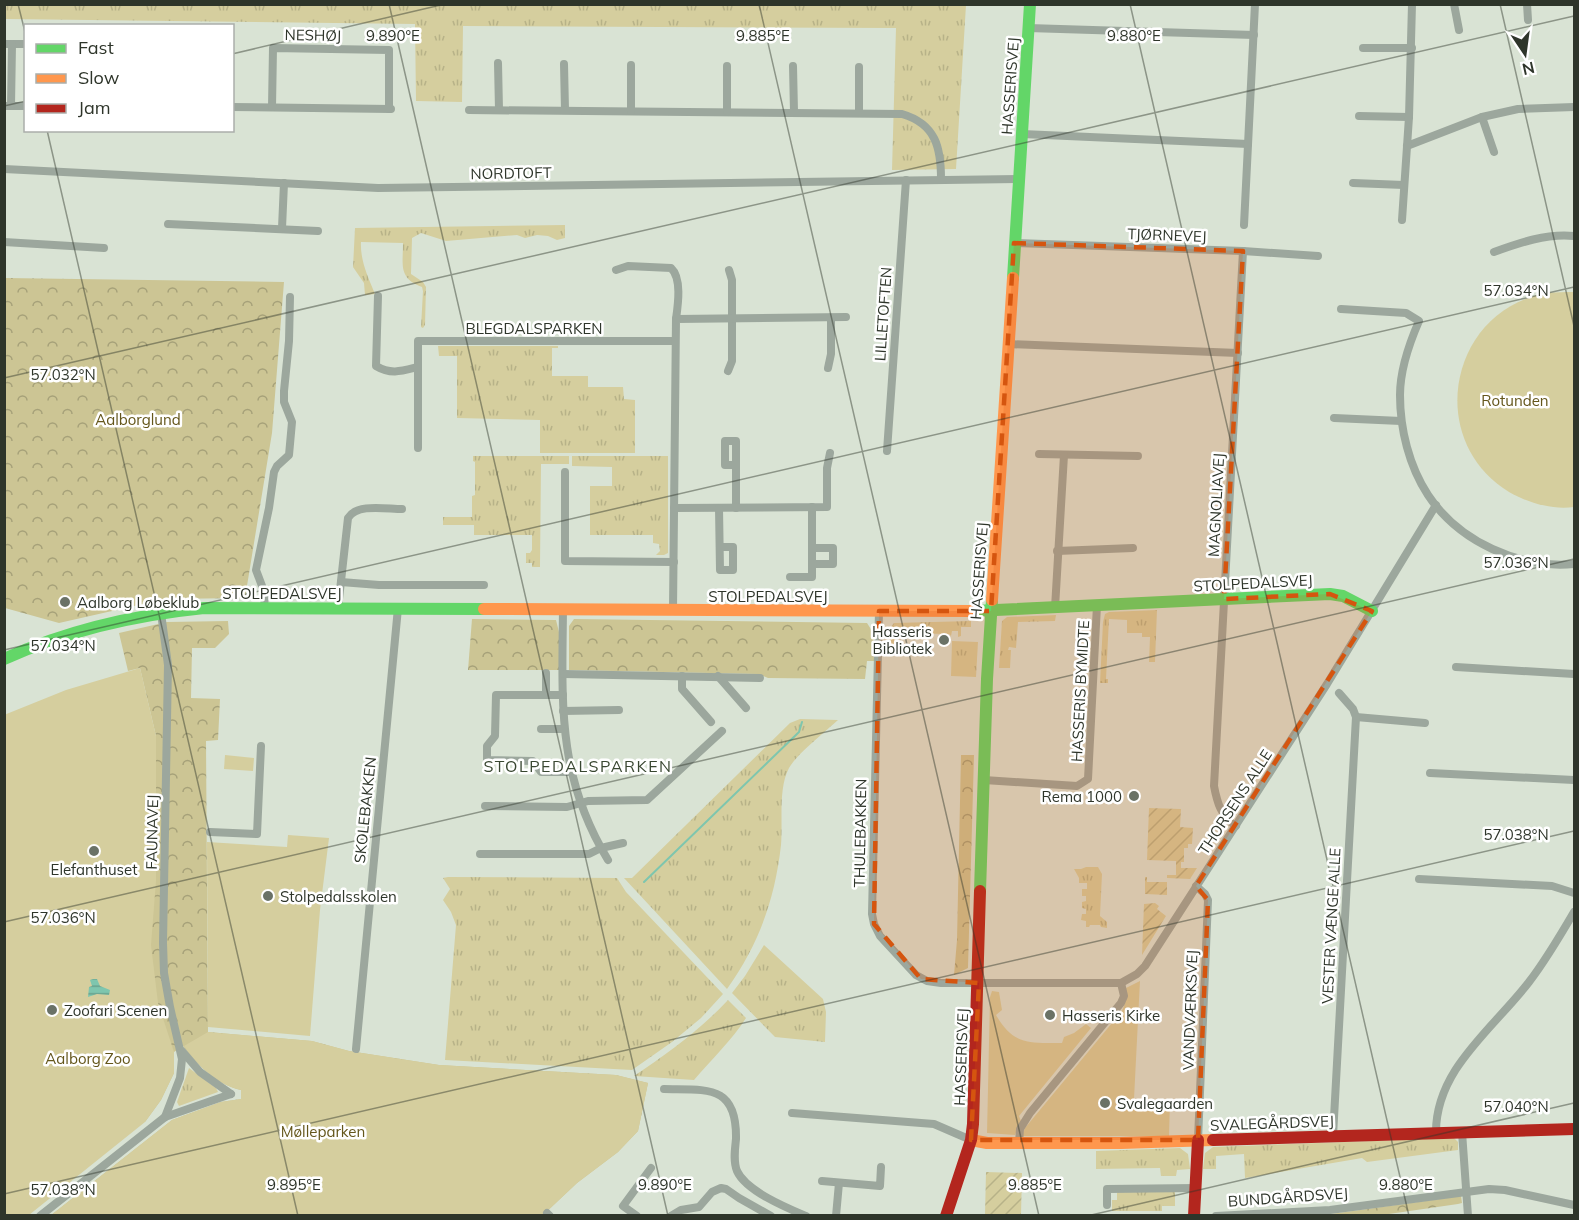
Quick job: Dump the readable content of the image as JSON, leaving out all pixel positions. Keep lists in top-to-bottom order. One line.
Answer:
{"streets":{"street":["NESHØJ","HASSERISVEJ","NORDTOFT","TJØRNEVEJ","LILLETOFTEN","BLEGDALSPARKEN","MAGNOLIAVEJ","STOLPEDALSVEJ","HASSERIS BYMIDTE","THORSENS ALLE","SKOLEBAKKEN","FAUNAVEJ","THULEBAKKEN","VESTER VÆNGE ALLE","VANDVÆRKSVEJ","SVALEGÅRDSVEJ","BUNDGÅRDSVEJ"]},"crossings":[["HASSERISVEJ","NORDTOFT"],["HASSERISVEJ","TJØRNEVEJ"],["HASSERISVEJ","STOLPEDALSVEJ"],["HASSERISVEJ","HASSERIS BYMIDTE"],["HASSERISVEJ","THULEBAKKEN"],["HASSERISVEJ","SVALEGÅRDSVEJ"],["NORDTOFT","LILLETOFTEN"],["TJØRNEVEJ","MAGNOLIAVEJ"],["MAGNOLIAVEJ","STOLPEDALSVEJ"],["MAGNOLIAVEJ","THORSENS ALLE"],["STOLPEDALSVEJ","HASSERIS BYMIDTE"],["STOLPEDALSVEJ","THORSENS ALLE"],["STOLPEDALSVEJ","SKOLEBAKKEN"],["STOLPEDALSVEJ","FAUNAVEJ"],["STOLPEDALSVEJ","THULEBAKKEN"],["THORSENS ALLE","VANDVÆRKSVEJ"],["VESTER VÆNGE ALLE","SVALEGÅRDSVEJ"],["VANDVÆRKSVEJ","SVALEGÅRDSVEJ"]],"districts":["STOLPEDALSPARKEN"],"parks":["Rotunden","Aalborglund","Aalborg Zoo","Mølleparken"],"places":["Aalborg Løbeklub","Hasseris Bibliotek","Rema 1000","Elefanthuset","Stolpedalsskolen","Zoofari Scenen","Hasseris Kirke","Svalegaarden"],"legend":["Fast","Slow","Jam"],"north":"bottom","coordinates":["9.890°E","9.885°E","9.880°E","57.034°N","57.032°N","57.036°N","57.038°N","57.040°N","9.895°E"]}
